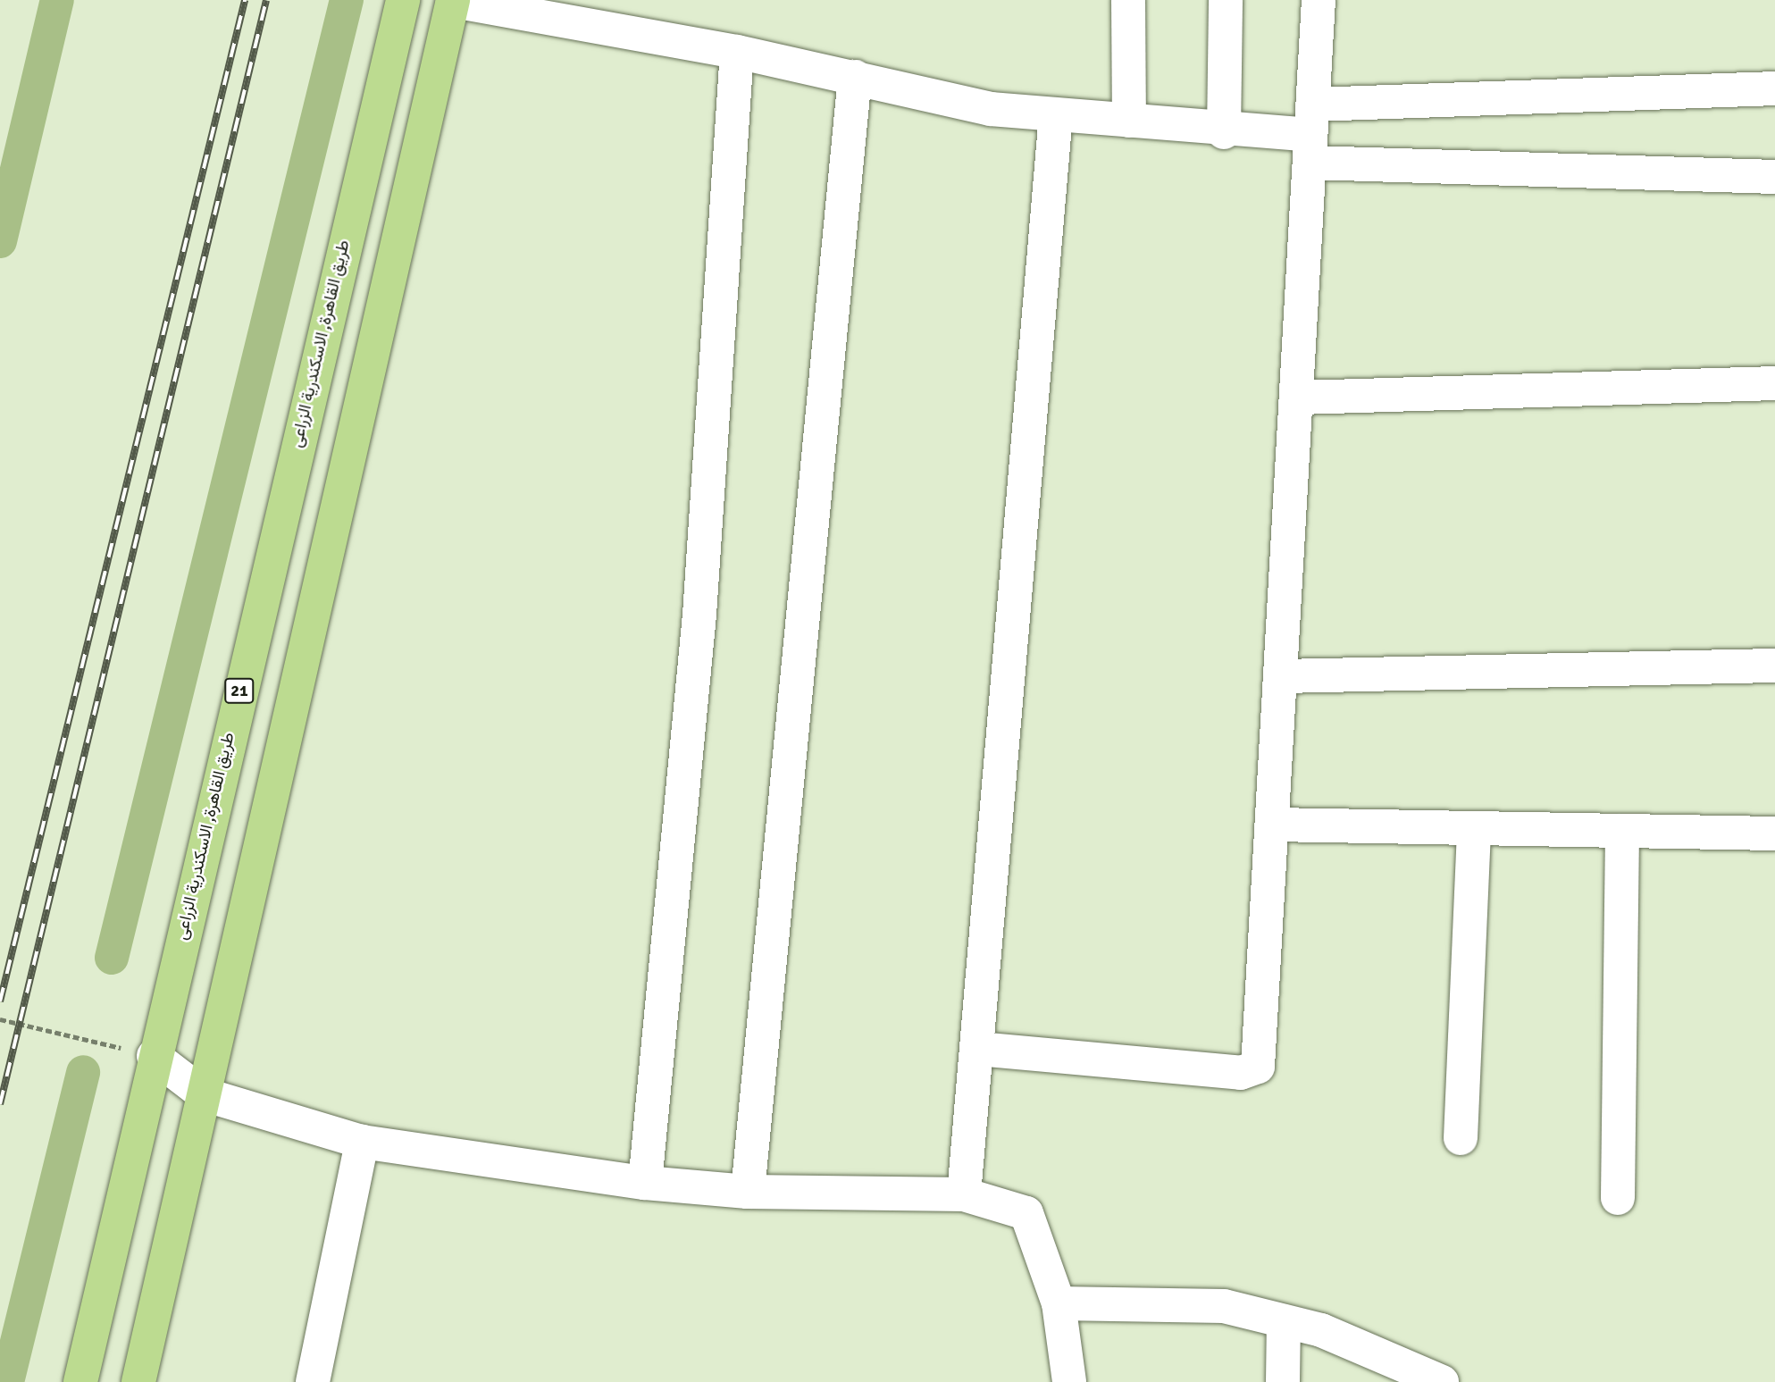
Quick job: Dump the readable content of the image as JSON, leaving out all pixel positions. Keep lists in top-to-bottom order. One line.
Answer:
{"streets":{"highway":["طريق القاهرة, الاسكندرية الزراعى","21"]}}
